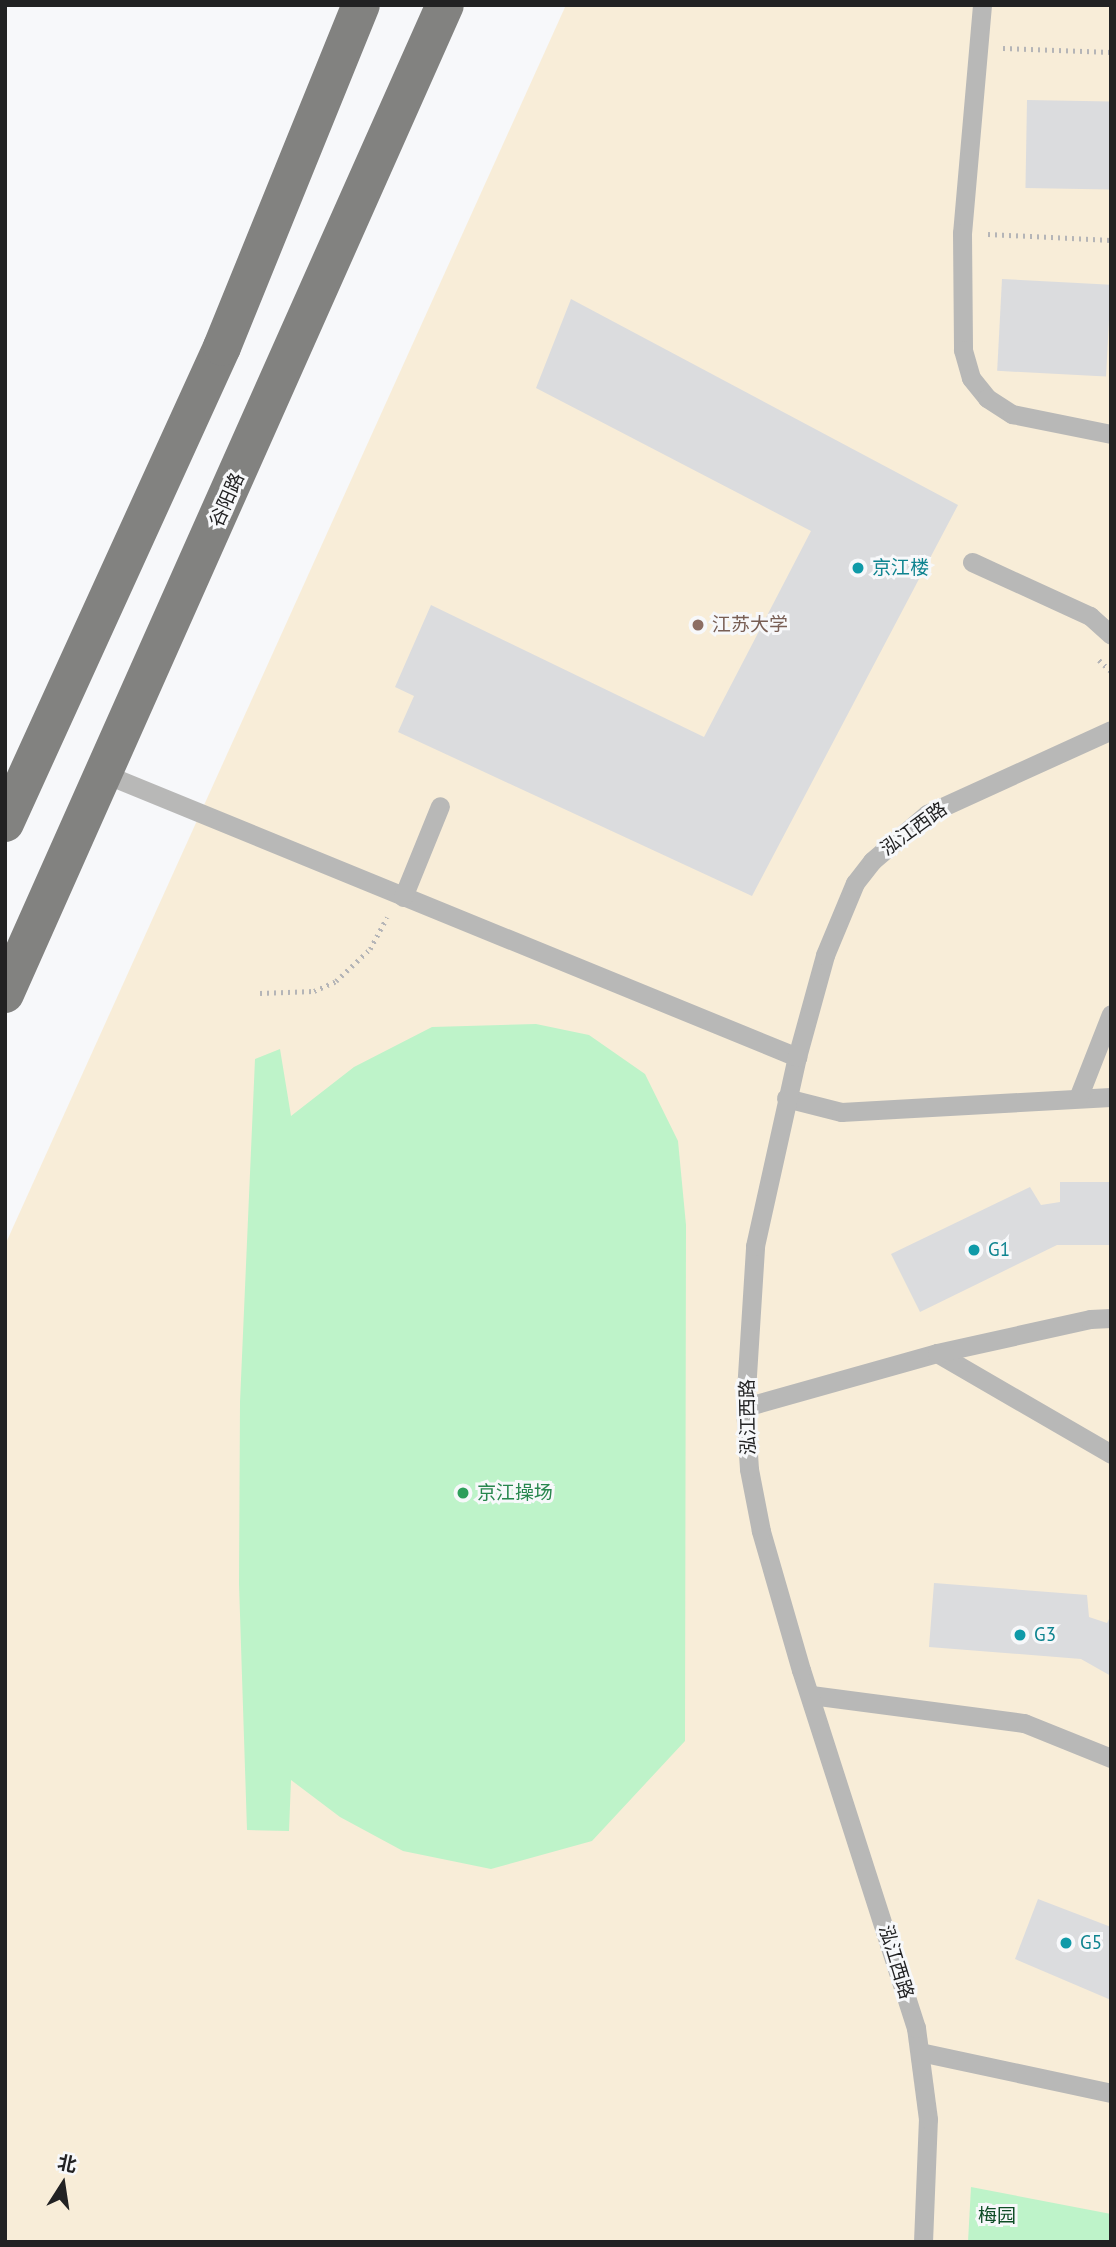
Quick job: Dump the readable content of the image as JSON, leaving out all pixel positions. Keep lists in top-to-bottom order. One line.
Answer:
{"streets":{"main road":["谷阳路"],"lane":["泓江西路"]},"parks":["梅园"],"places":["京江楼","江苏大学","G1","京江操场","G3","G5"],"north":"top"}
